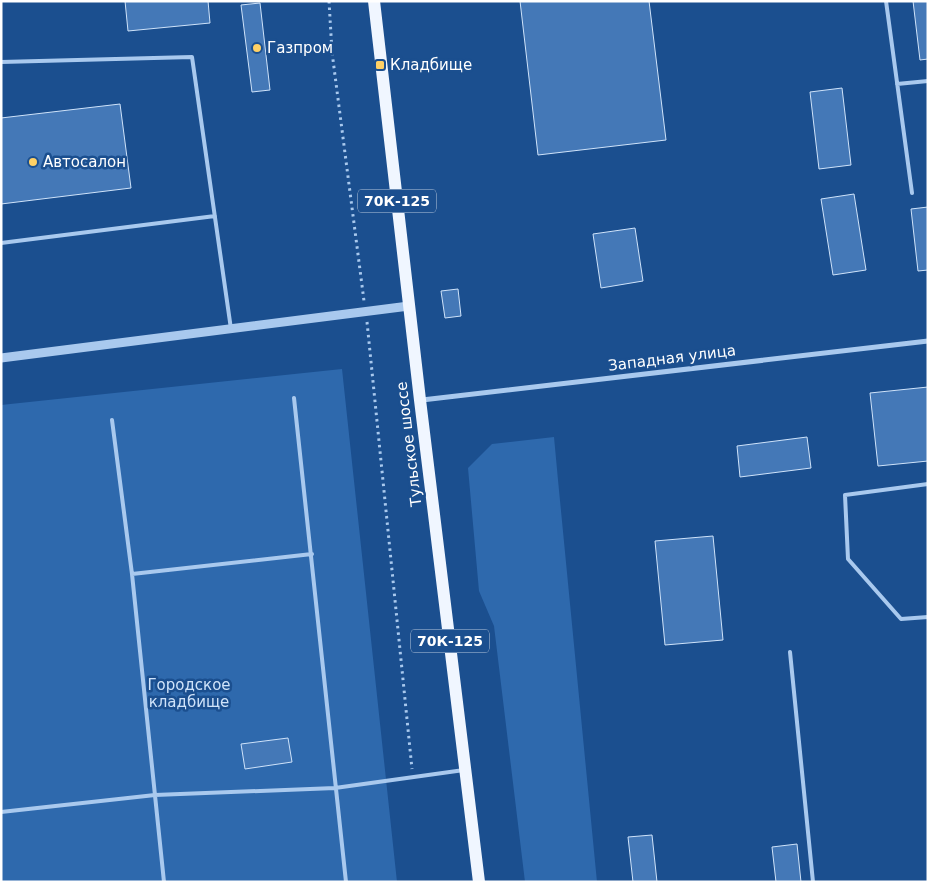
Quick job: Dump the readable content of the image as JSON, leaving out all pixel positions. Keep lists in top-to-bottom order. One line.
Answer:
{"streets":{"main road":["70К-125","Тульское шоссе"],"street":["Западная улица"]},"crossings":[["Западная улица","Тульское шоссе"]],"parks":["Городское кладбище"],"places":{"other":["Газпром","Автосалон"],"transit":["Кладбище"]}}
